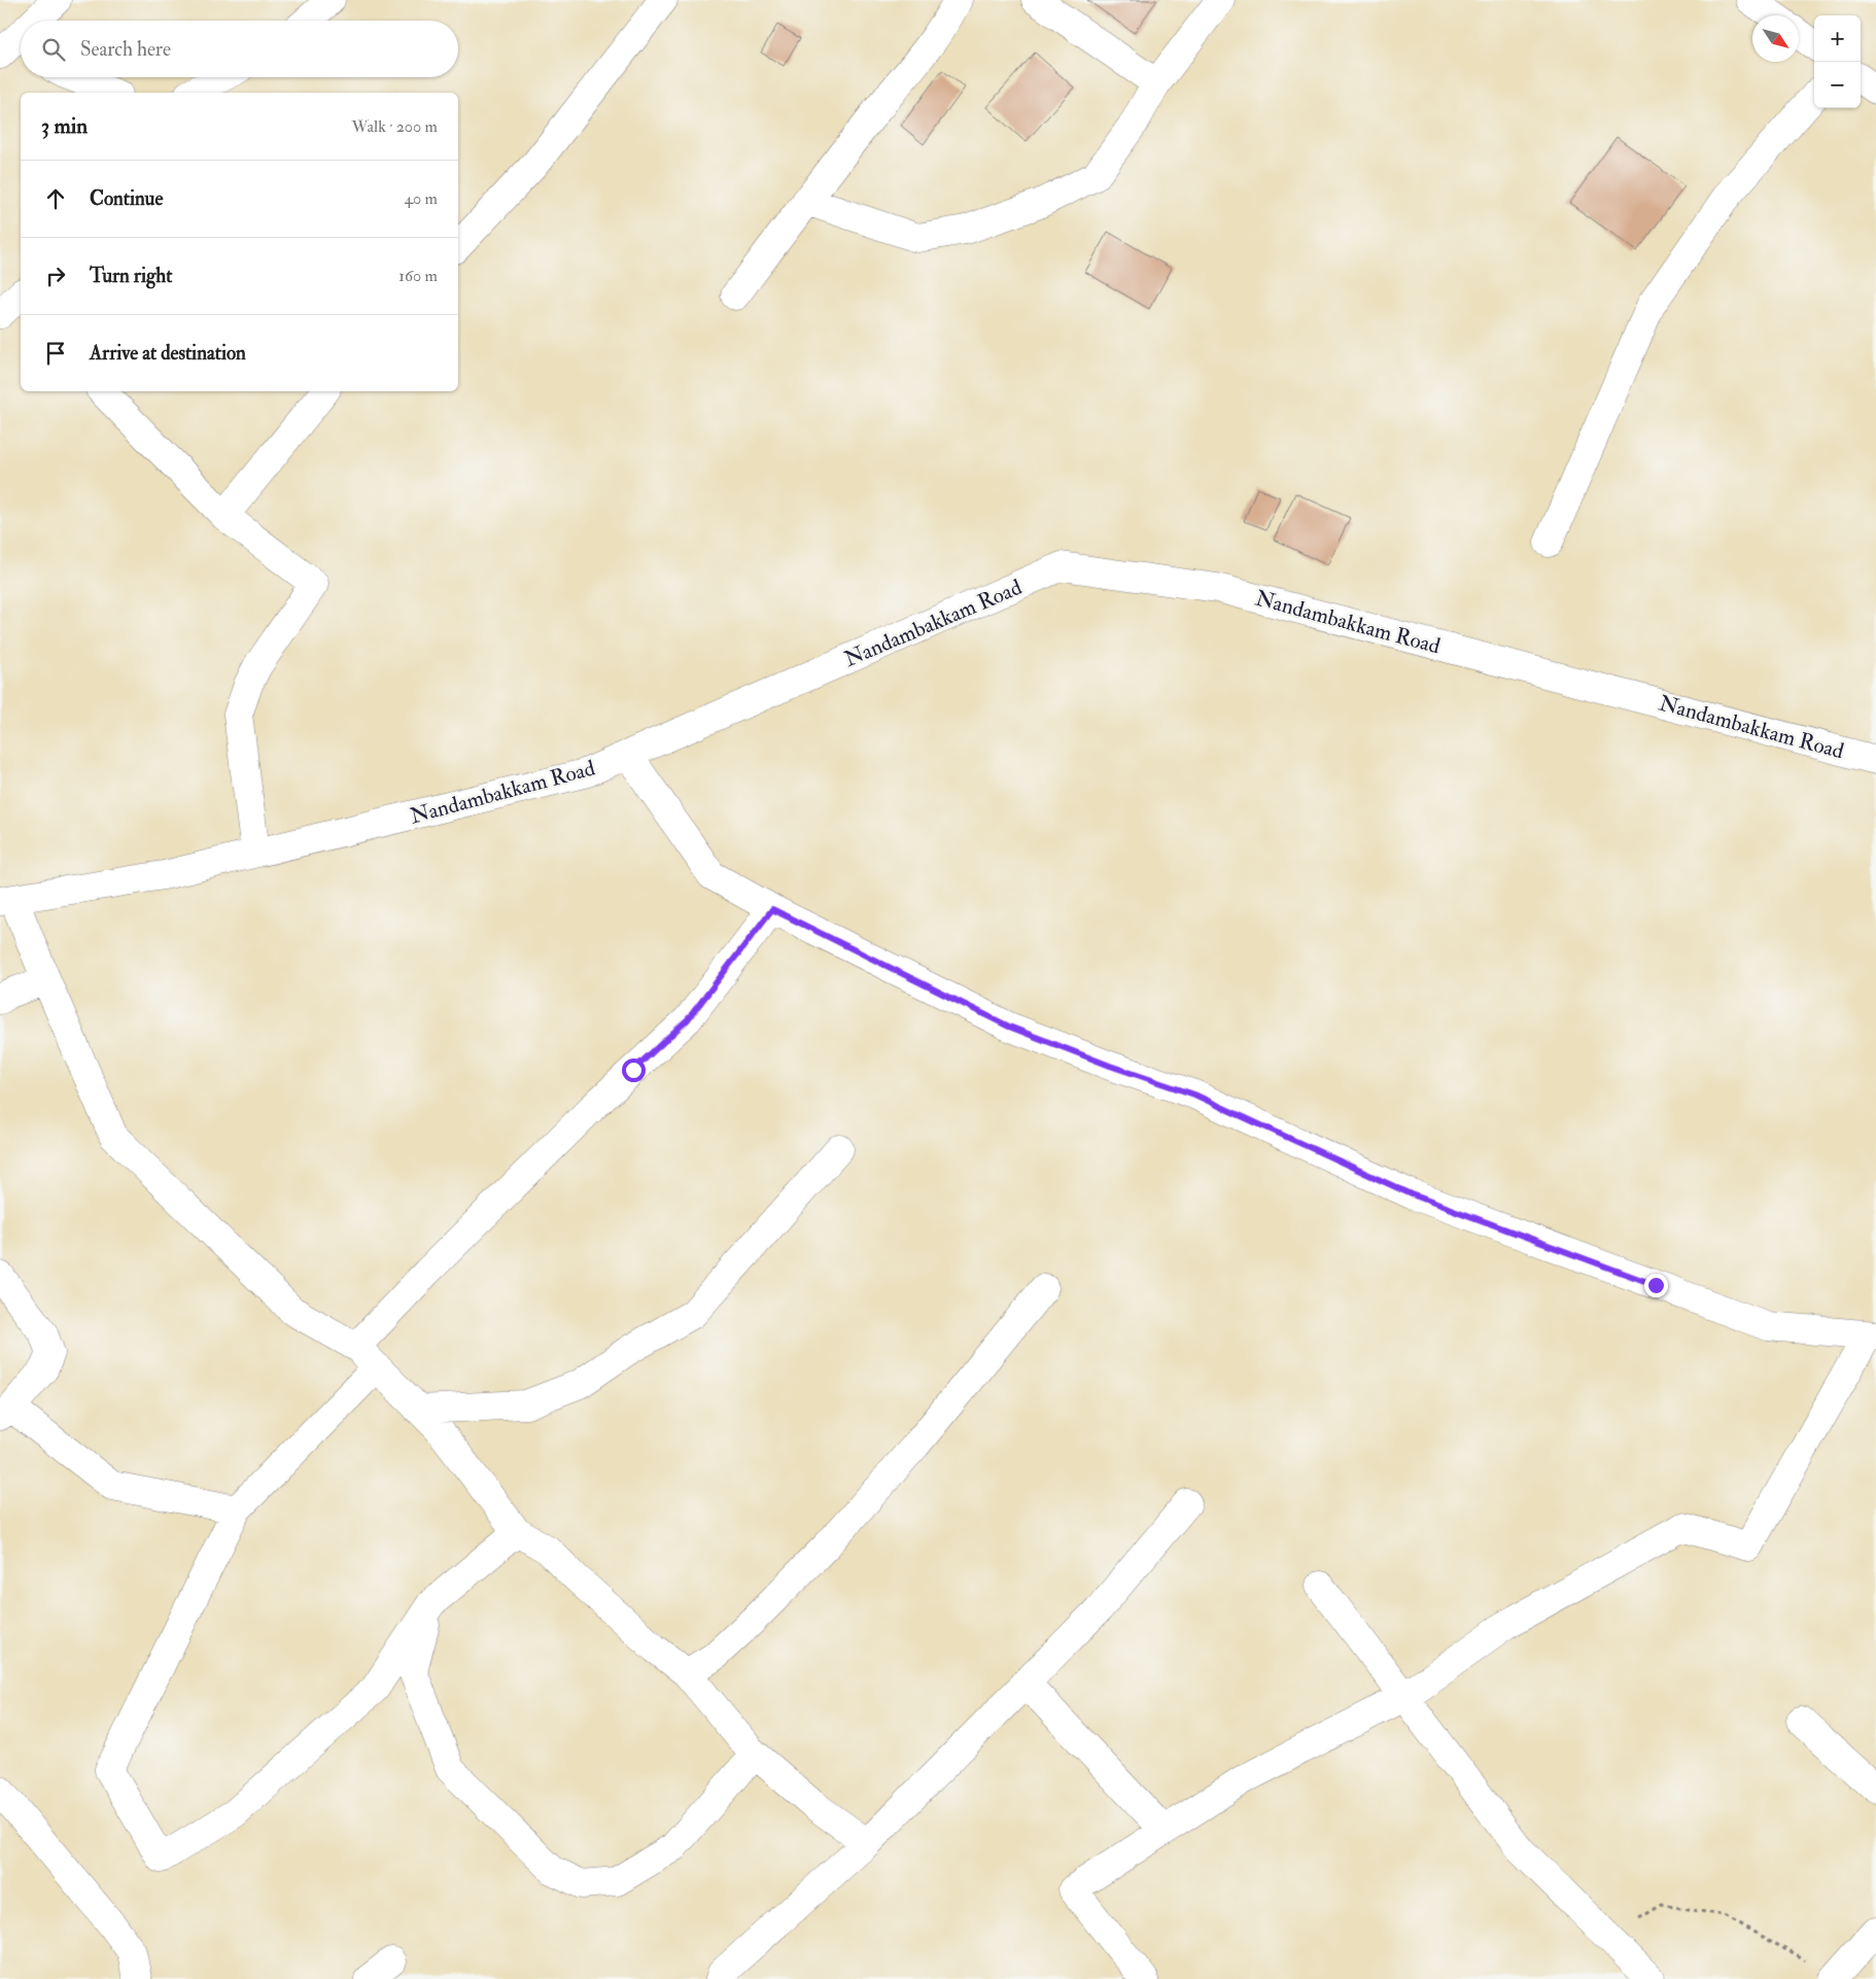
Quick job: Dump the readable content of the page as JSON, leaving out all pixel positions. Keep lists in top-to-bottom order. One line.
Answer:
{"streets":{"street":["Nandambakkam Road"]},"north":"bottom right","page":{"map_buttons":["+","−"],"search":"Search here","heading":["3 min","Walk · 200 m"],"list":[["Continue","40 m"],["Turn right","160 m"],"Arrive at destination"]}}
